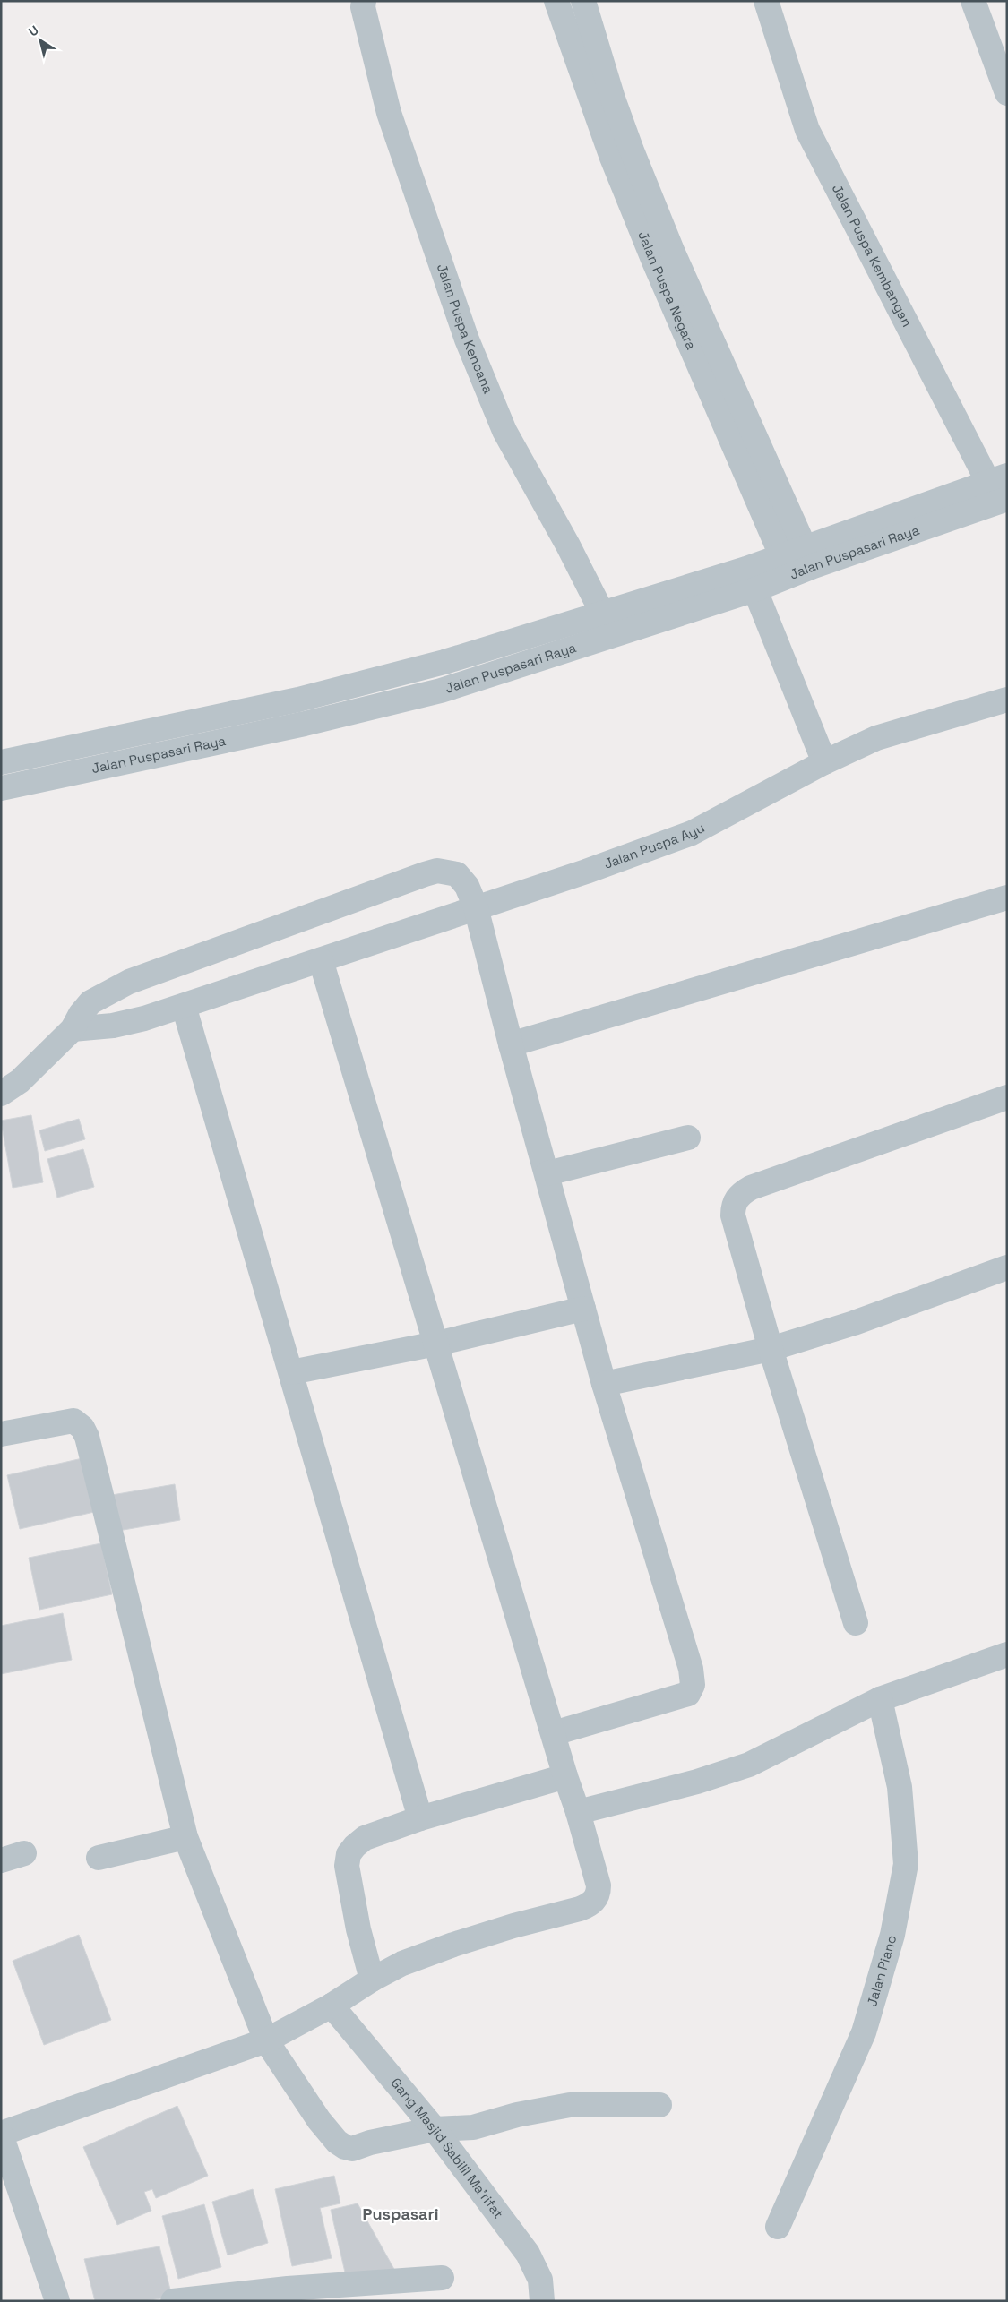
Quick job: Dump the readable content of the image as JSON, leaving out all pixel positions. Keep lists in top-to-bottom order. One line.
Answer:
{"streets":{"street":["Jalan Puspa Kembangan","Jalan Puspa Negara","Jalan Puspa Kencana","Jalan Puspasari Raya","Jalan Puspa Ayu","Jalan Piano","Gang Masjid Sabilil Ma'rifat"]},"crossings":[["Jalan Puspa Kembangan","Jalan Puspasari Raya"],["Jalan Puspa Negara","Jalan Puspasari Raya"],["Jalan Puspa Kencana","Jalan Puspasari Raya"]],"districts":["Puspasari"],"north":"top left"}
